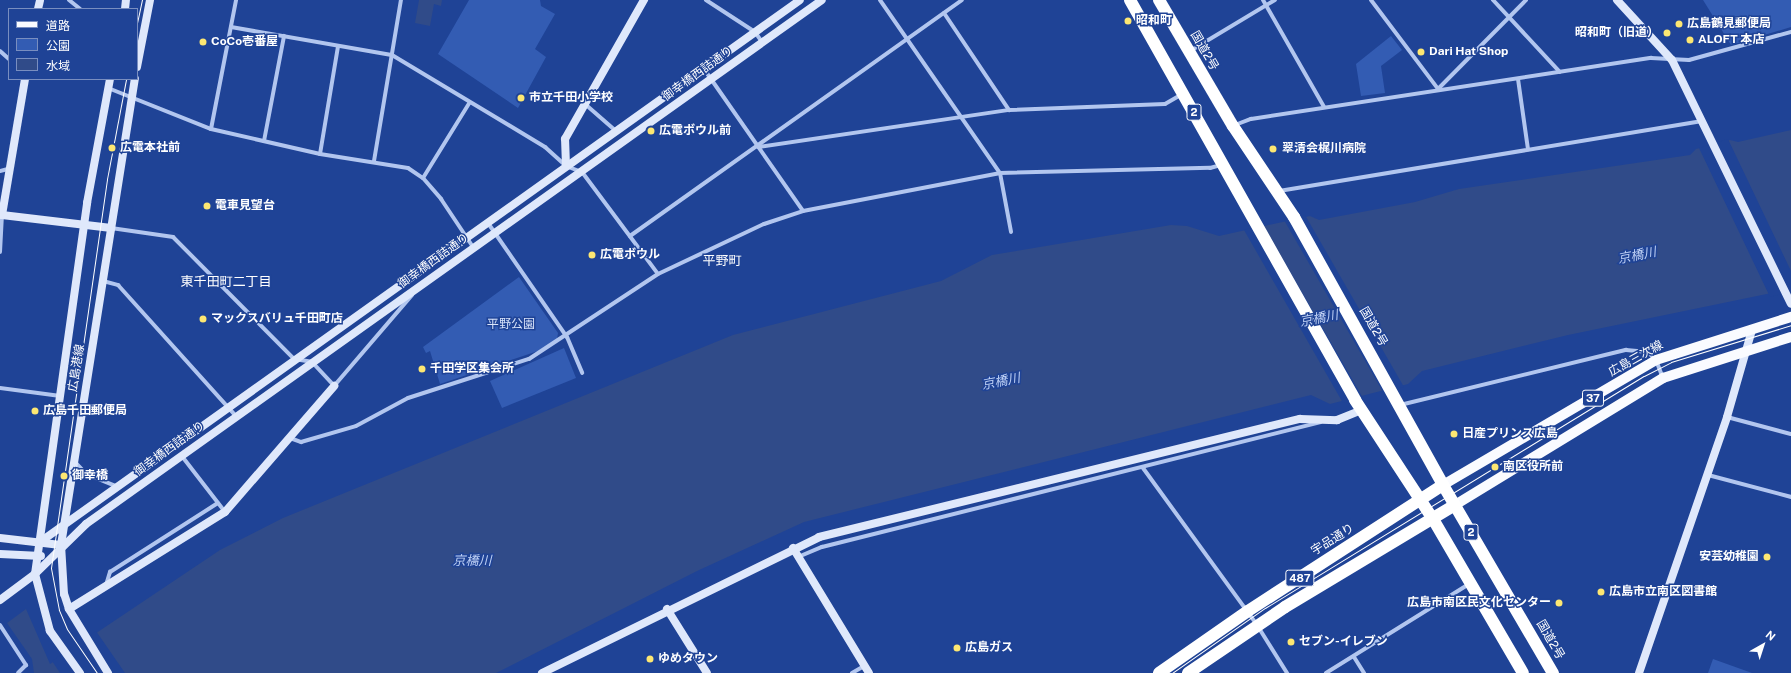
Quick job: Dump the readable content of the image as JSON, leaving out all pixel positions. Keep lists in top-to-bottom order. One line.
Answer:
{"streets":{"highway":["国道2号","2","宇品通り","487"],"main road":["広島三次線","37"],"street":["御幸橋西詰通り","広島港線"]},"crossings":[["国道2号","広島三次線"],["国道2号","37"],["国道2号","宇品通り"],["国道2号","487"],["御幸橋西詰通り","広島港線"],["2","宇品通り"],["2","487"],["広島三次線","宇品通り"],["37","487"]],"districts":["平野町","東千田町二丁目"],"water":["京橋川"],"parks":["平野公園"],"places":["昭和町","広島鶴見郵便局","昭和町（旧道）","ALOFT 本店","CoCo壱番屋","Dari Hat Shop","市立千田小学校","広電ボウル前","広電本社前","翠清会梶川病院","電車見望台","広電ボウル","マックスバリュ千田町店","千田学区集会所","広島千田郵便局","日産プリンス広島","南区役所前","御幸橋","安芸幼稚園","広島市立南区図書館","広島市南区民文化センター","セブン-イレブン","広島ガス","ゆめタウン"],"legend":["道路","公園","水域"],"north":"top right"}
